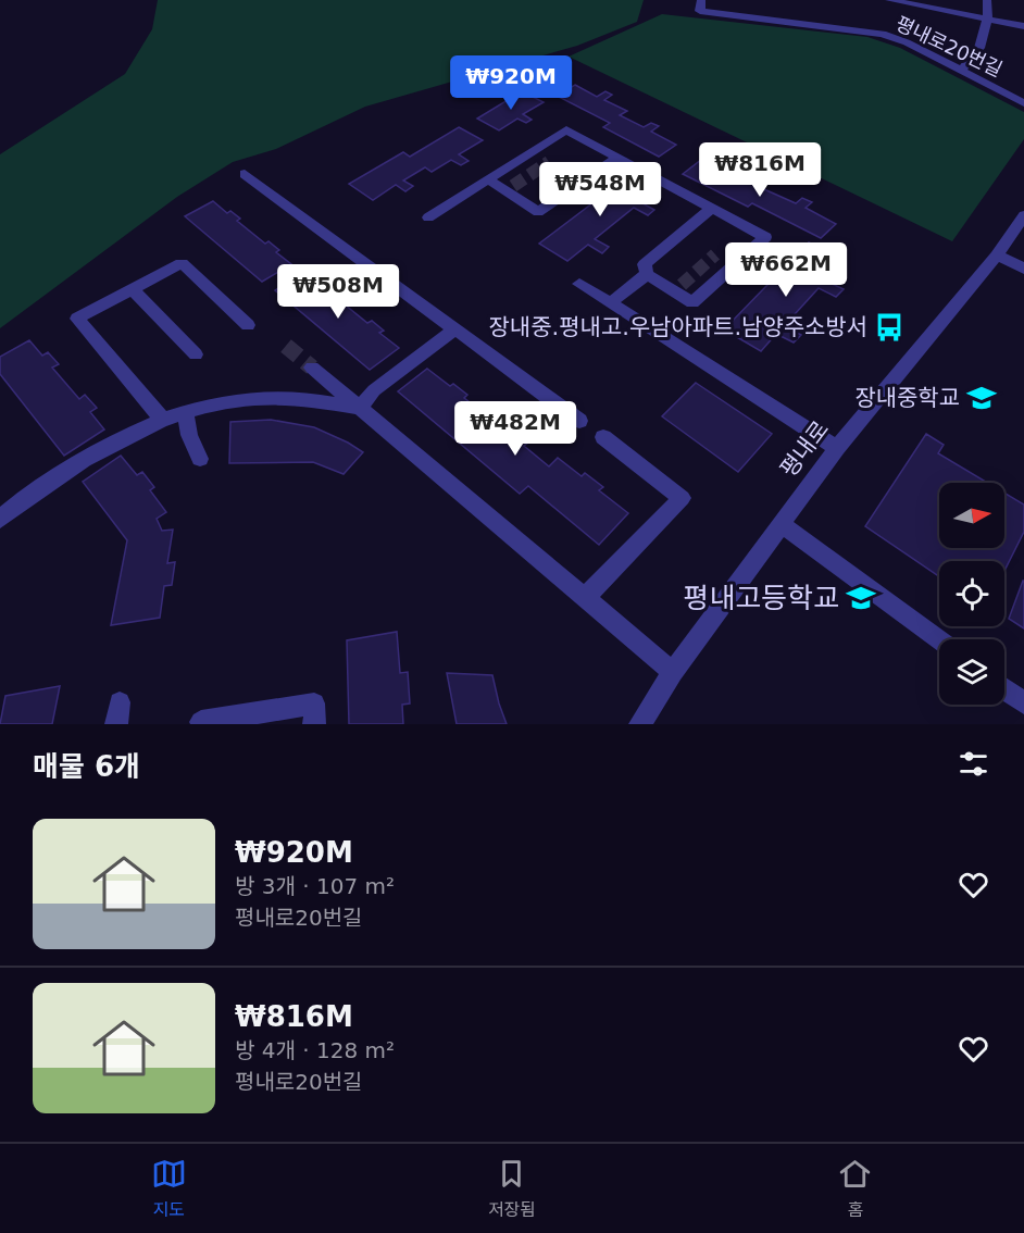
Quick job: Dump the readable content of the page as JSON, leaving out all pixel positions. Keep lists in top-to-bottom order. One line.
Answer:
{"streets":{"street":["평내로20번길","평내로"]},"places":{"bus stop":["장내중.평내고.우남아파트.남양주소방서"],"school or university":["장내중학교","평내고등학교"]},"north":"right","page":{"price":["₩920M","₩816M","₩548M","₩662M","₩508M","₩482M"],"heading":"매물 6개","list":[{"name":"₩920M","note":"방 3개 · 107 m² · 평내로20번길"},{"name":"₩816M","note":"방 4개 · 128 m² · 평내로20번길"}],"tabs":["지도","저장됨","홈"]}}
